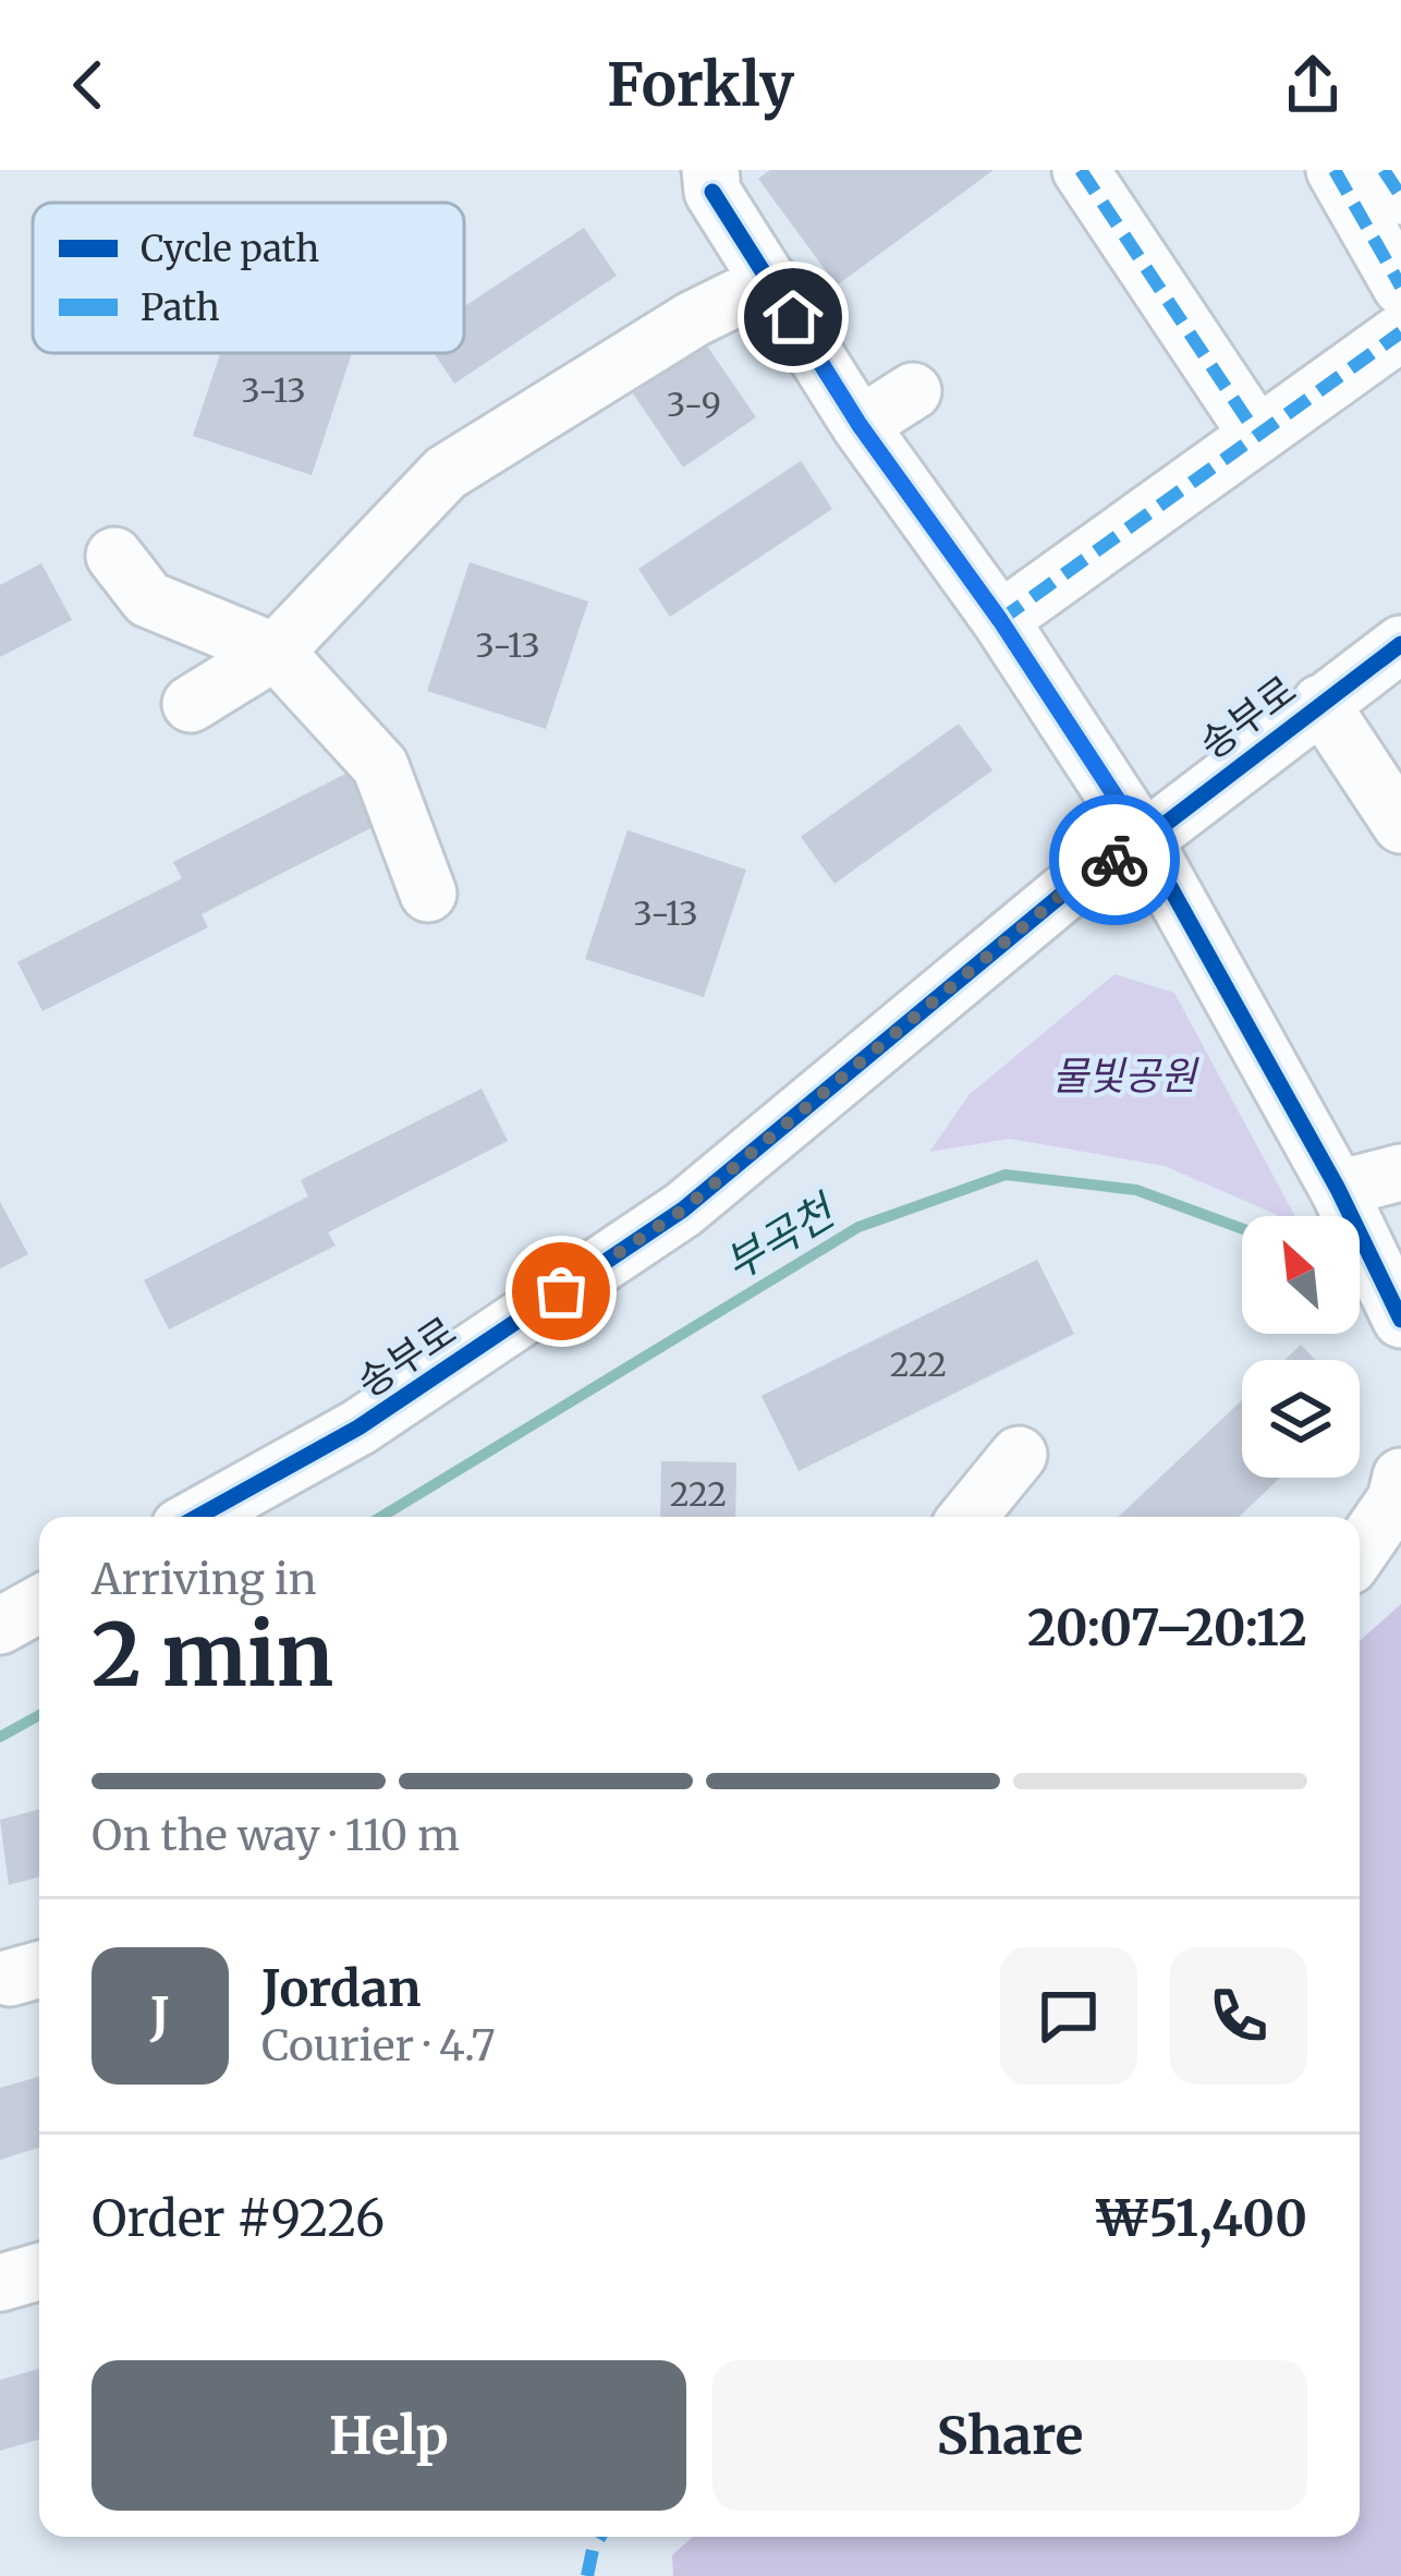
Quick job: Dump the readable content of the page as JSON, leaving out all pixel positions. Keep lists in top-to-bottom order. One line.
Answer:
{"streets":{"street":["송부로"]},"water":["부곡천"],"parks":["물빛공원"],"house_numbers":["3-13","3-9","3-13","3-13","222","222"],"legend":["Cycle path","Path"],"north":"top left","page":{"header":"Forkly","heading":["2 min","Arriving in","20:07–20:12"],"panel":["Jordan","Courier · 4.7","Order #9226","₩51,400"],"bar":"On the way · 110 m","round":"J","buttons":["Help","Share"]}}
